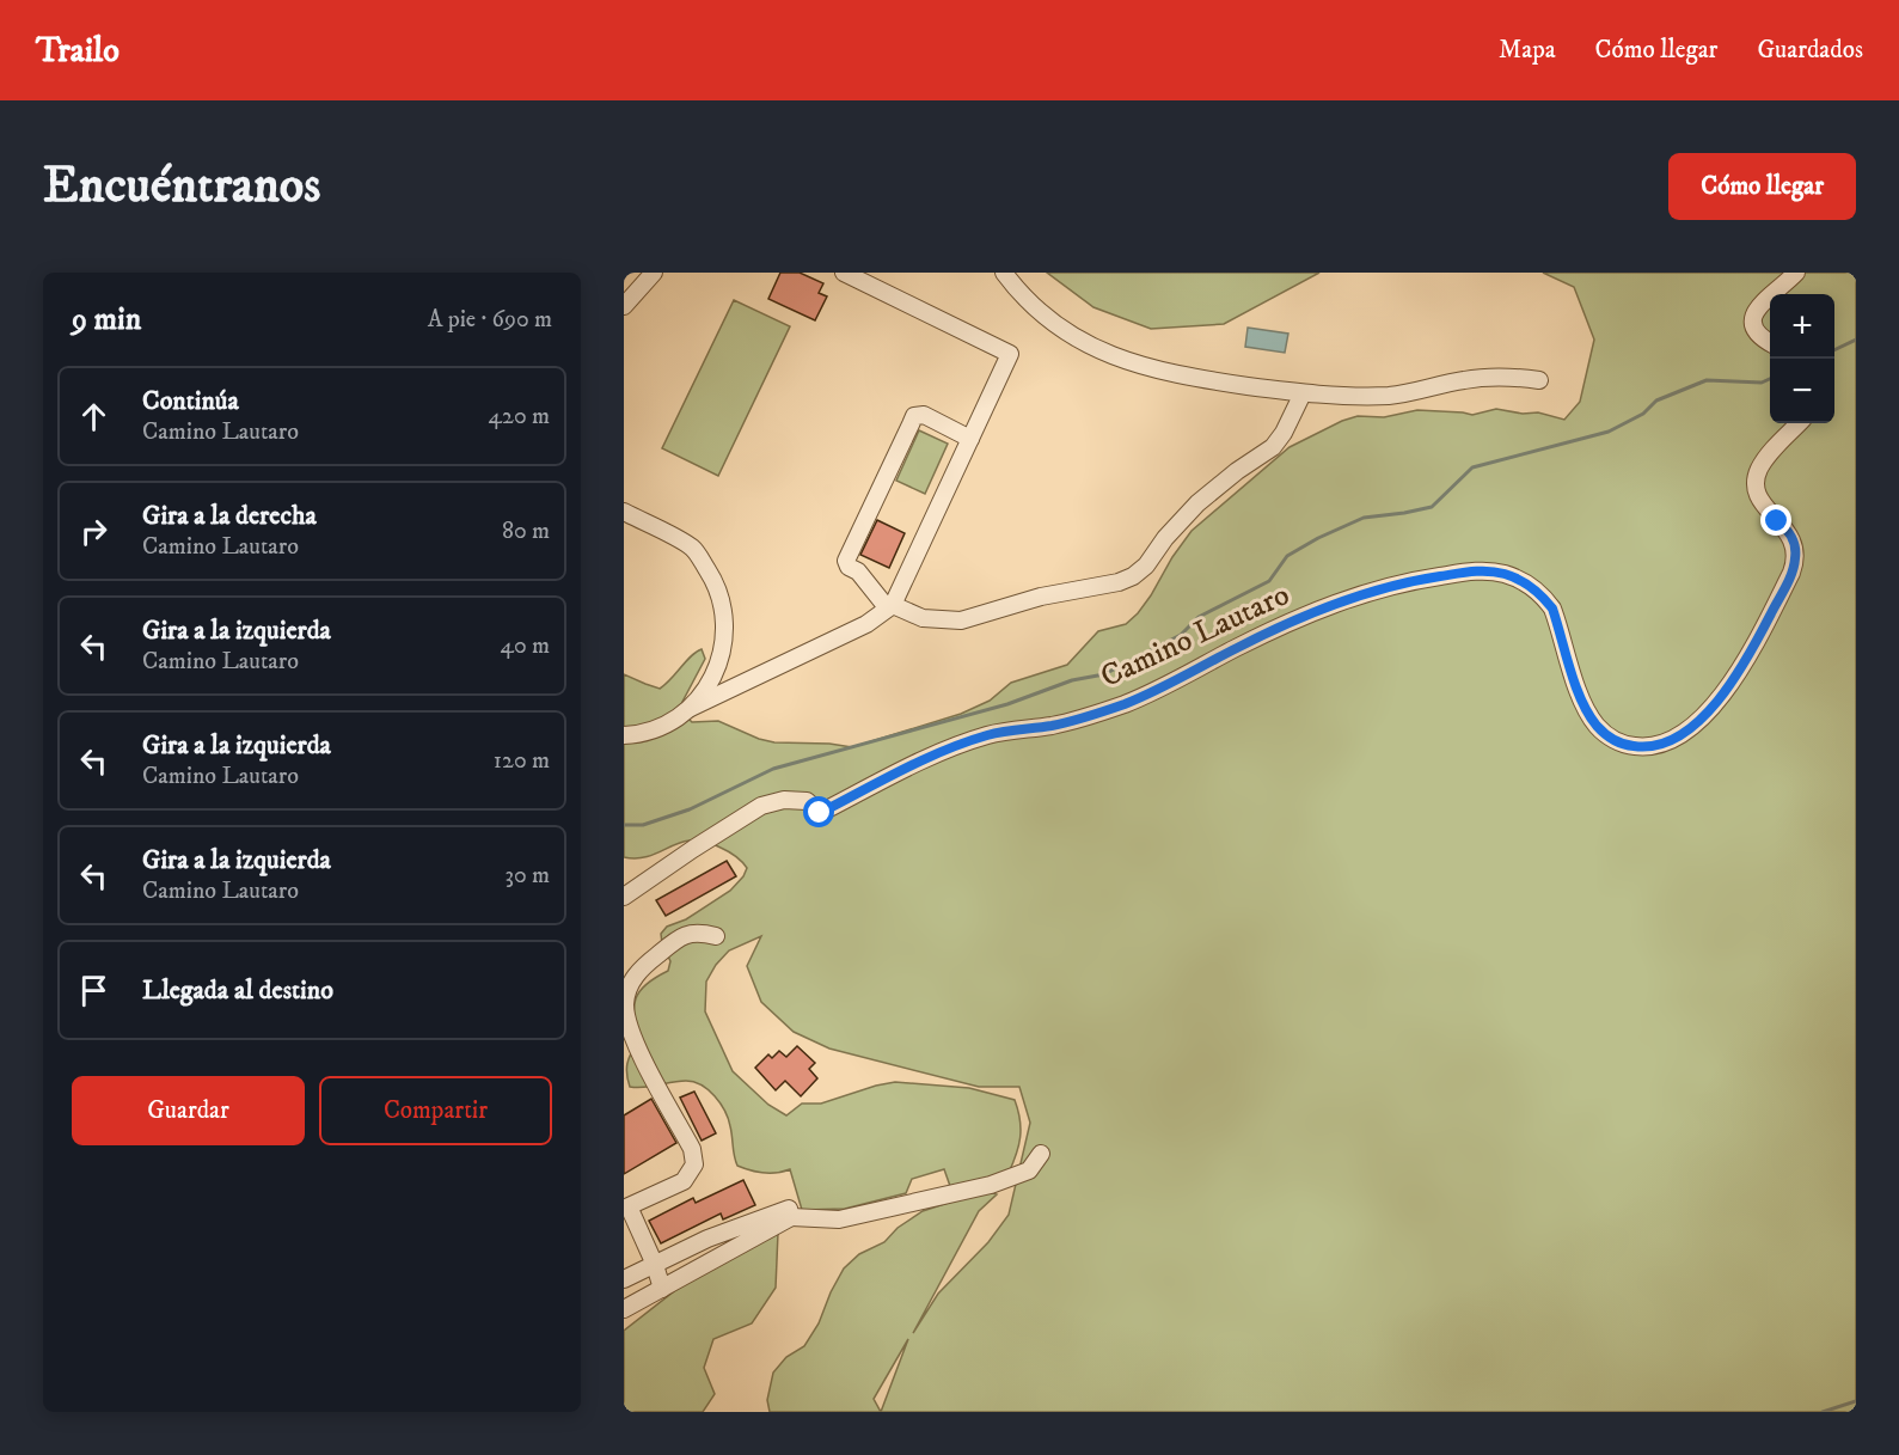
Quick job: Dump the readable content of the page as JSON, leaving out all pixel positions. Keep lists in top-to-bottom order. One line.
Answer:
{"streets":{"street":["Camino Lautaro"]},"page":{"header":"Trailo","nav":["Mapa","Cómo llegar","Guardados"],"buttons":["Cómo llegar",["Guardar","Compartir"]],"title":"Encuéntranos","heading":["9 min","A pie · 690 m"],"map_buttons":["+","−"],"list":[["Continúa","Camino Lautaro","420 m"],["Gira a la derecha","Camino Lautaro","80 m"],["Gira a la izquierda","Camino Lautaro","40 m"],["Gira a la izquierda","Camino Lautaro","120 m"],["Gira a la izquierda","Camino Lautaro","30 m"],"Llegada al destino"]}}
